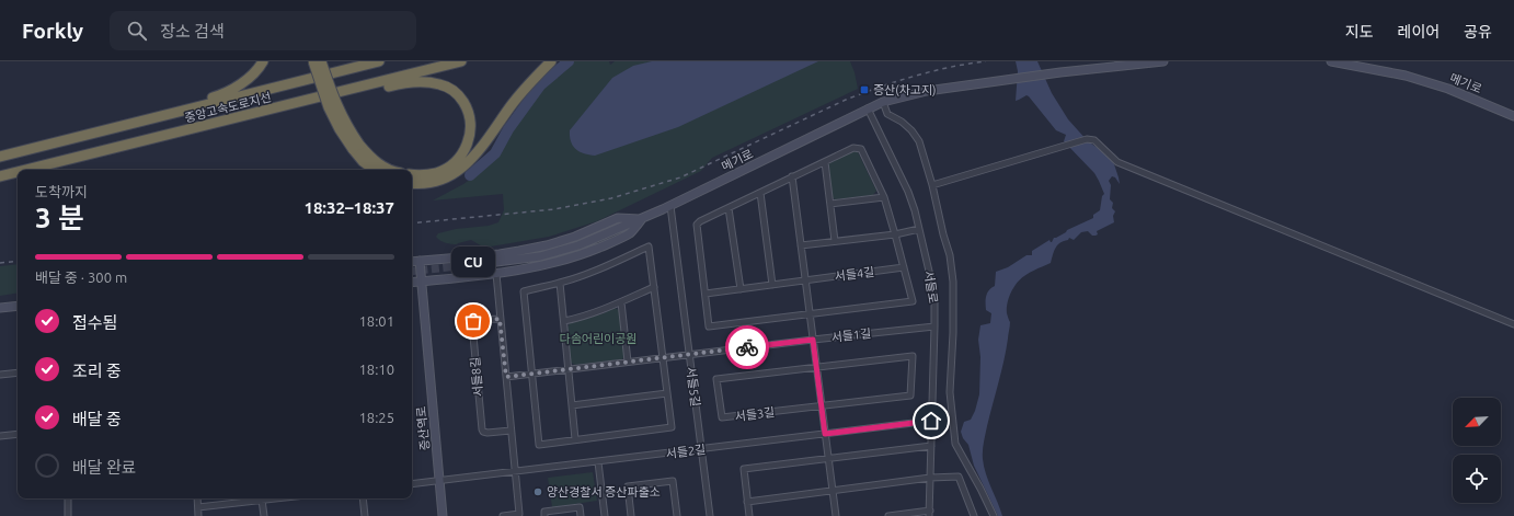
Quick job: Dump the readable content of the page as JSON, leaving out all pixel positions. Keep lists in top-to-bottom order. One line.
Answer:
{"streets":{"highway":["중앙고속도로지선"],"street":["메기로","서들4길","서들로","서들1길","서들8길","서들5길","서들3길","증산역로","서들2길"]},"crossings":[["메기로","서들로"],["메기로","서들5길"],["서들로","서들1길"],["서들로","서들2길"],["서들1길","서들5길"],["서들5길","서들2길"],["증산역로","서들2길"]],"parks":["다솜어린이공원"],"places":{"transit":["증산(차고지)"],"other":["CU","양산경찰서 증산파출소"]},"north":"bottom left","page":{"header":"Forkly","search":"장소 검색","nav":["지도","레이어","공유"],"heading":["3 분","도착까지","18:32–18:37"],"bar":"배달 중 · 300 m","bubble":"CU","list":[["접수됨","18:01"],["조리 중","18:10"],["배달 중","18:25"],"배달 완료"]}}
